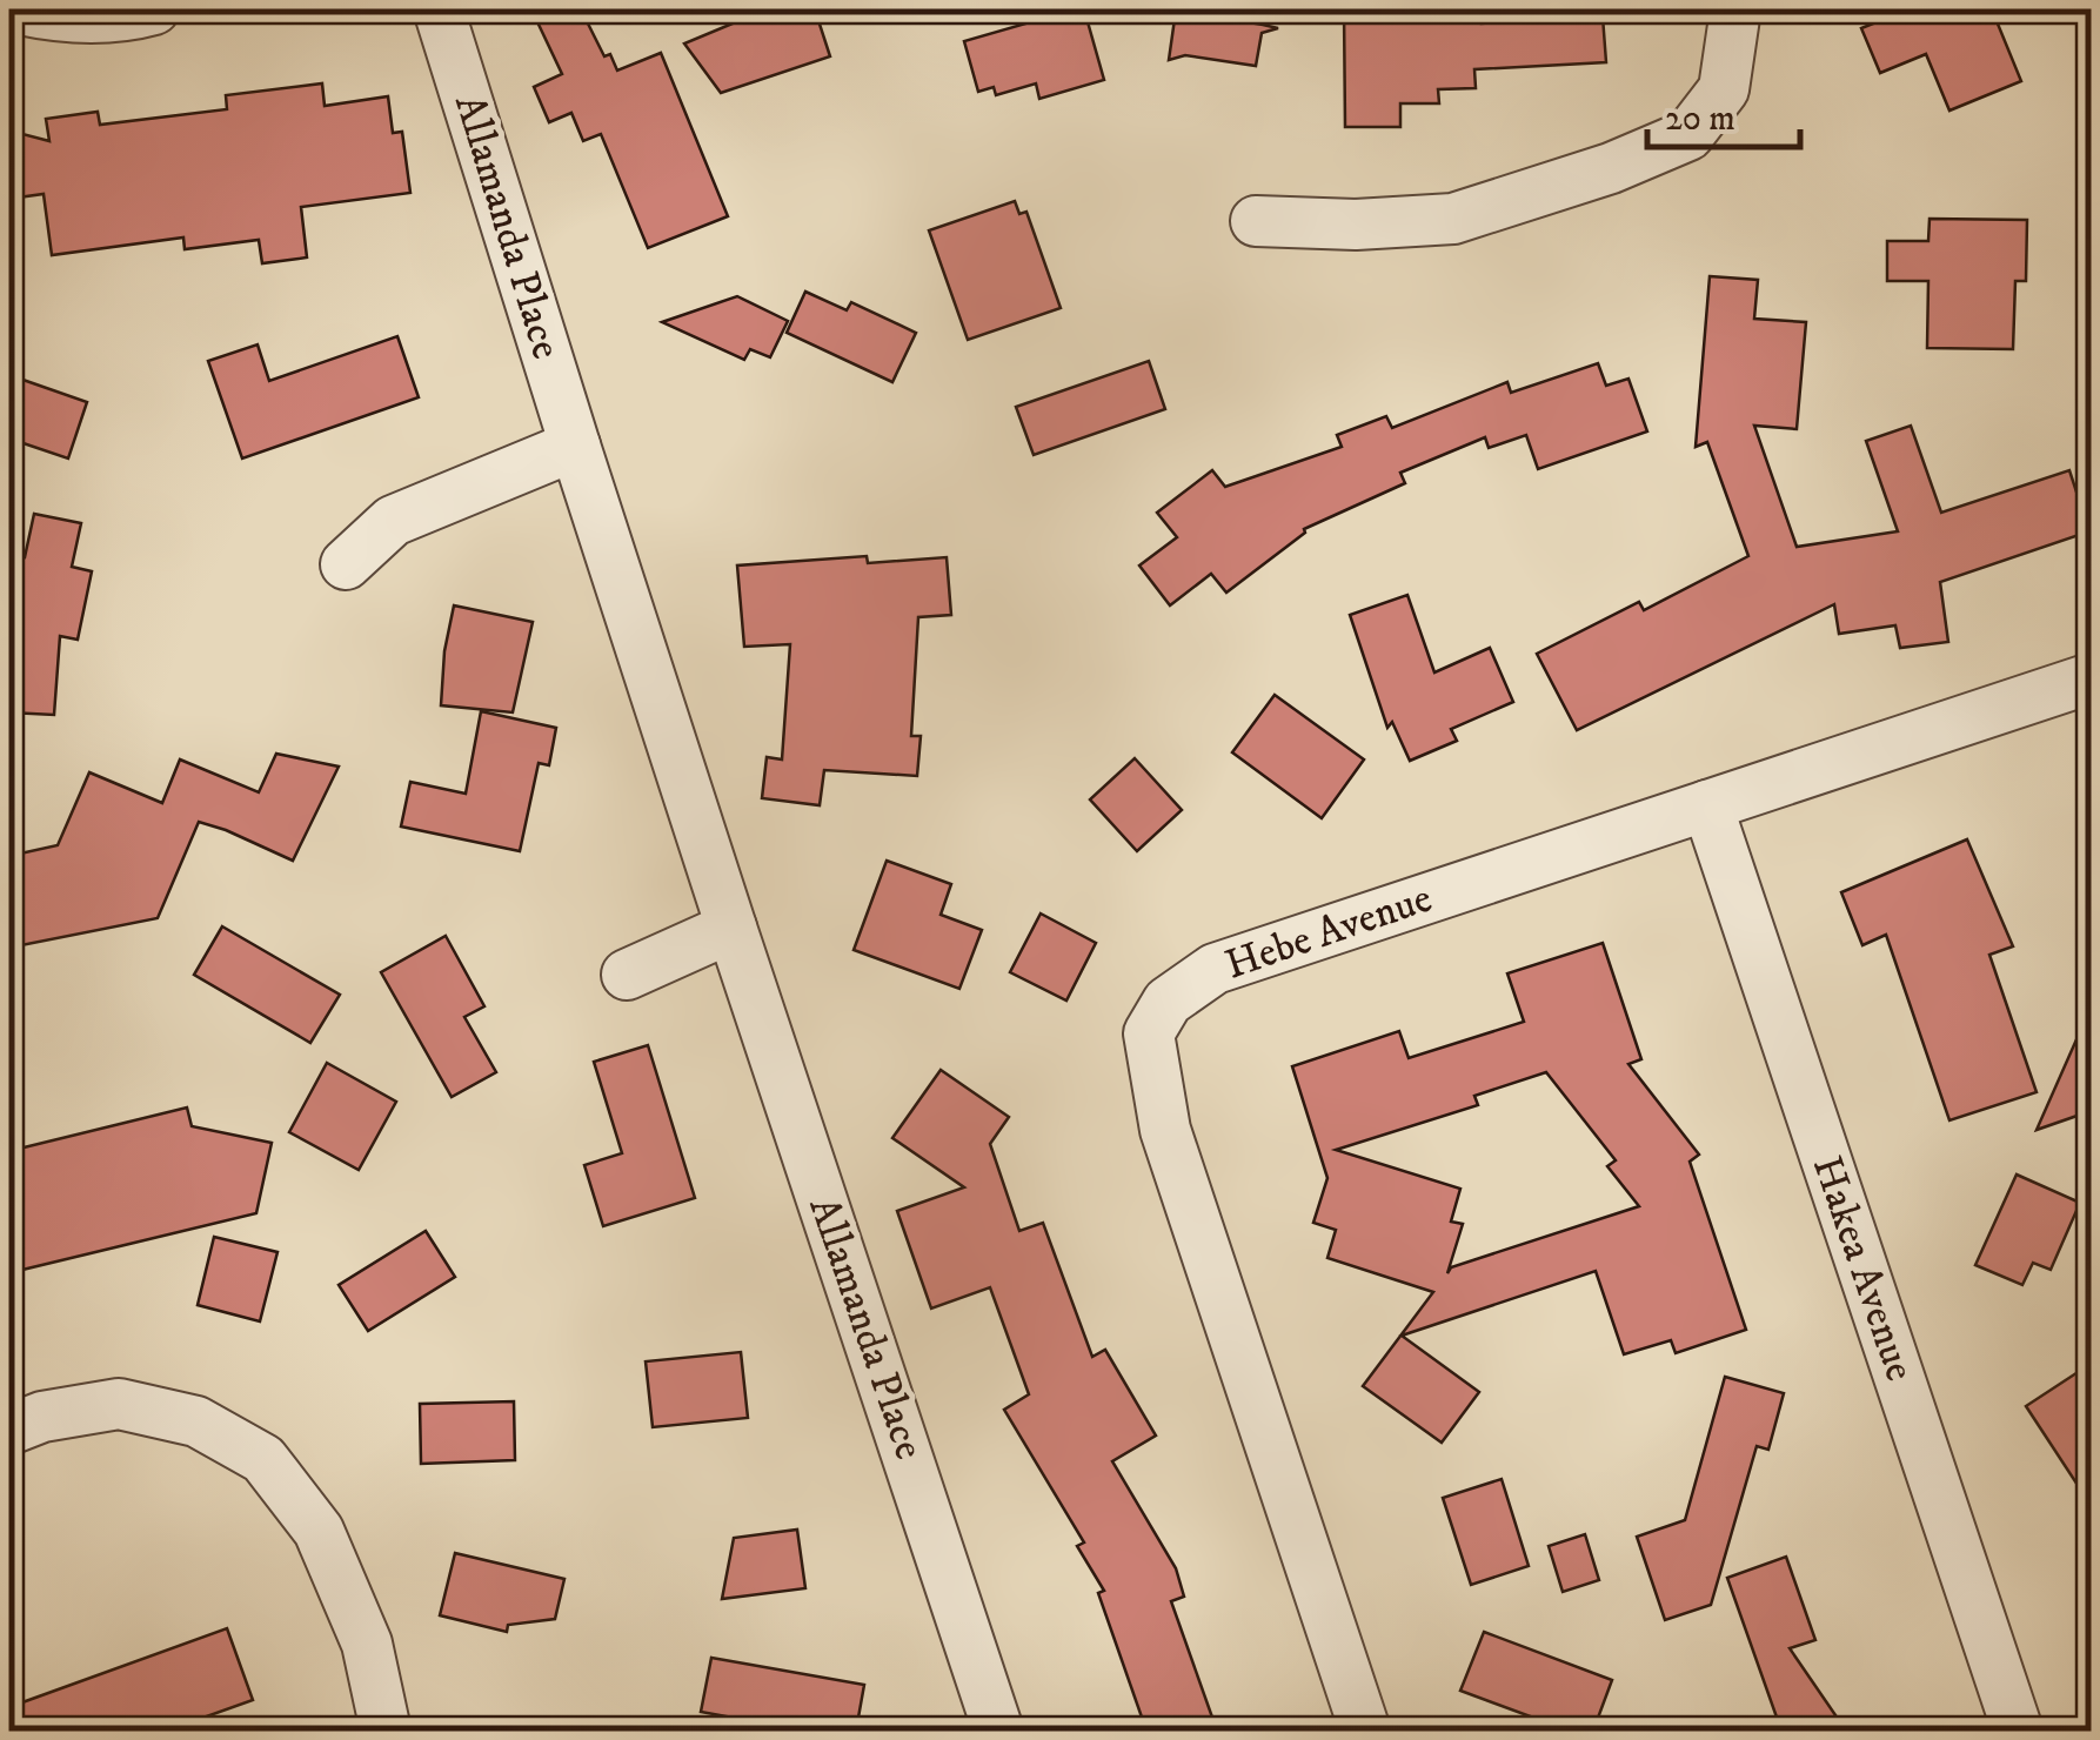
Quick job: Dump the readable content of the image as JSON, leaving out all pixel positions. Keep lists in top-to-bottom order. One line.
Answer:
{"streets":{"street":["Allamanda Place","Hebe Avenue","Hakea Avenue"]},"crossings":[["Hebe Avenue","Hakea Avenue"]],"scale_bar":"20 m"}
